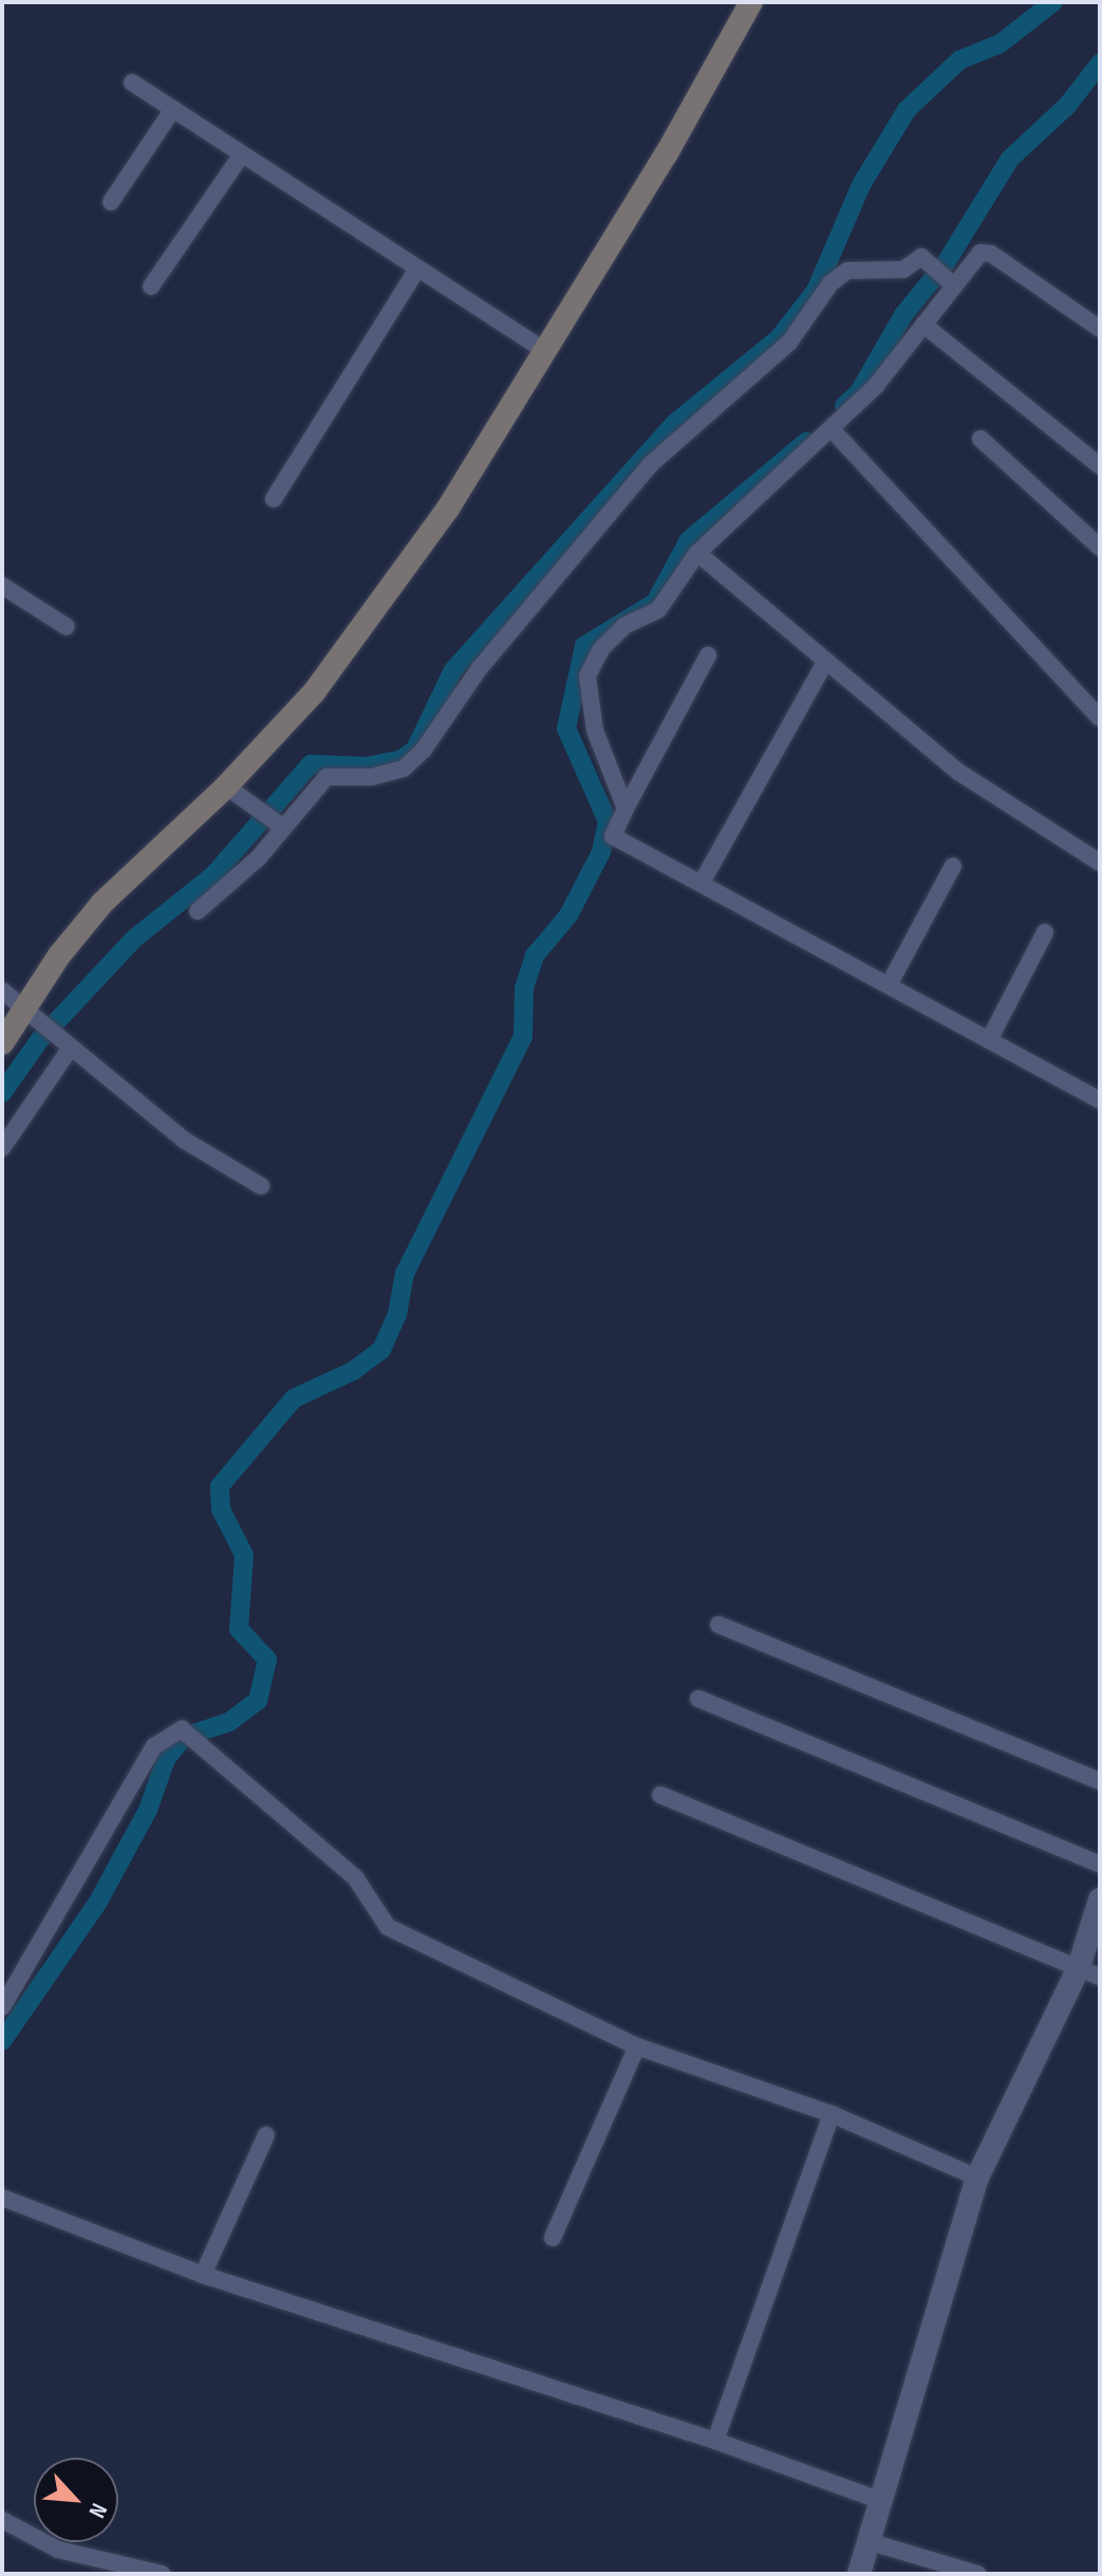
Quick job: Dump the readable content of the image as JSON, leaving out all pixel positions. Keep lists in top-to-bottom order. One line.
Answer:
{"north":"bottom right"}
